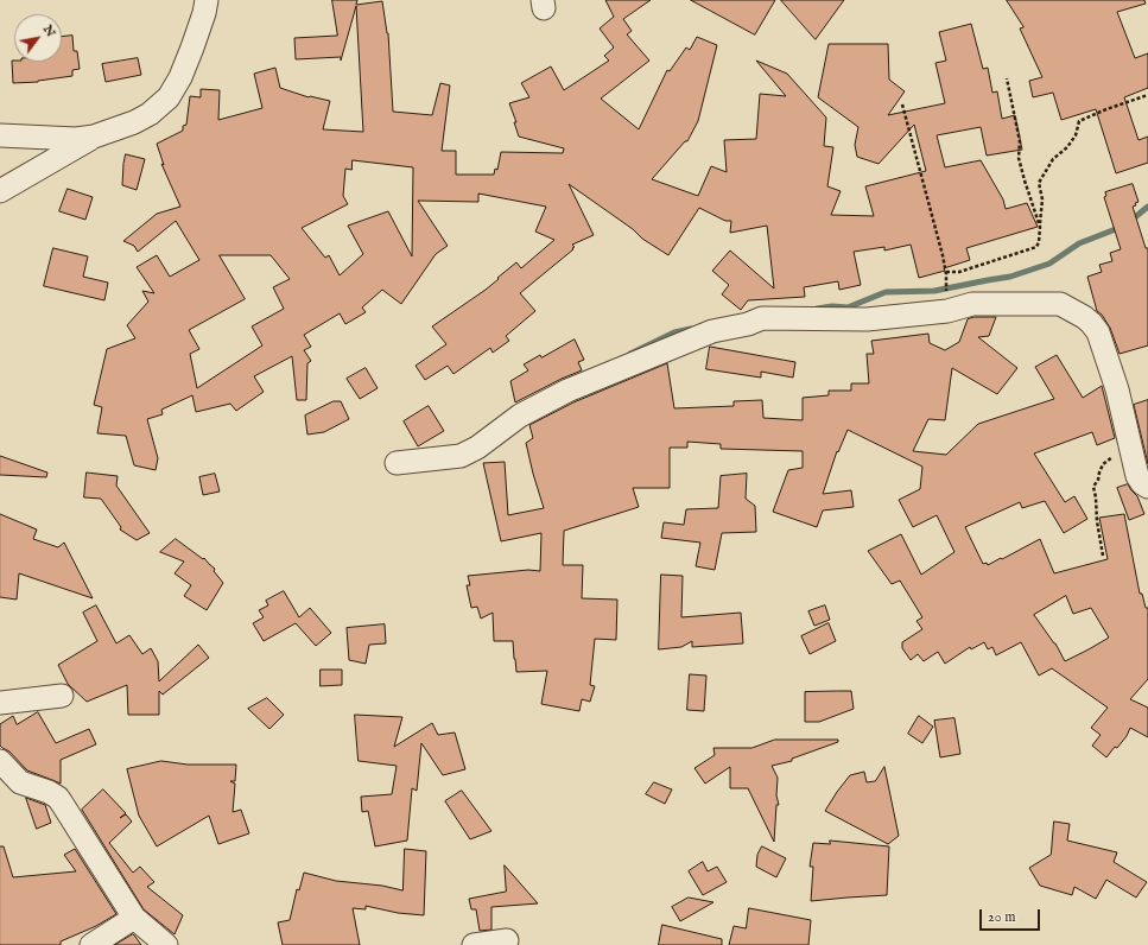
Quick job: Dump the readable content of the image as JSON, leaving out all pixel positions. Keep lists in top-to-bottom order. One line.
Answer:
{"scale_bar":"20 m","north":"top right"}
